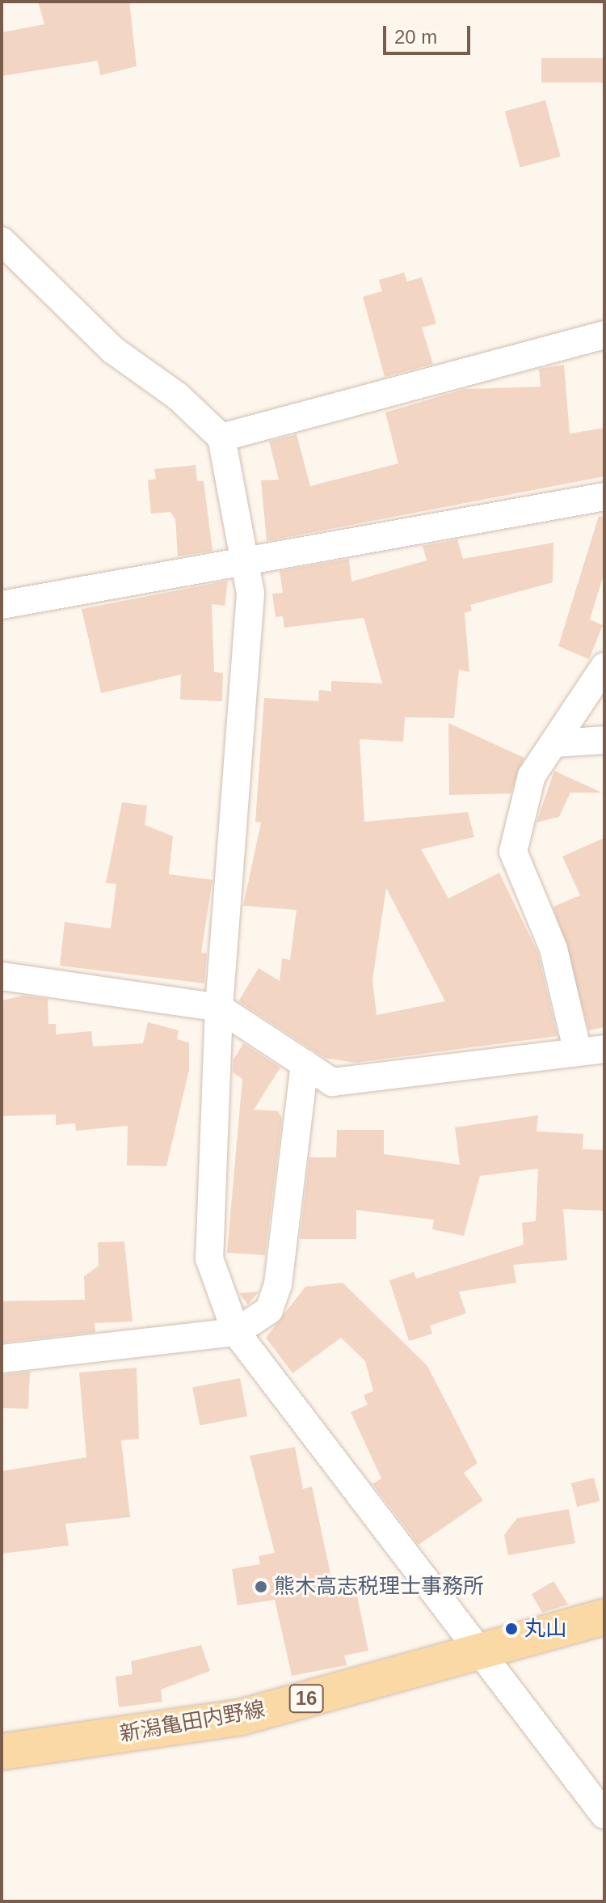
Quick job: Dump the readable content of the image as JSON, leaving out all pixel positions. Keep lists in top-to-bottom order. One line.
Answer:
{"streets":{"main road":["16","新潟亀田内野線"]},"places":["熊木高志税理士事務所","丸山"],"scale_bar":"20 m"}
